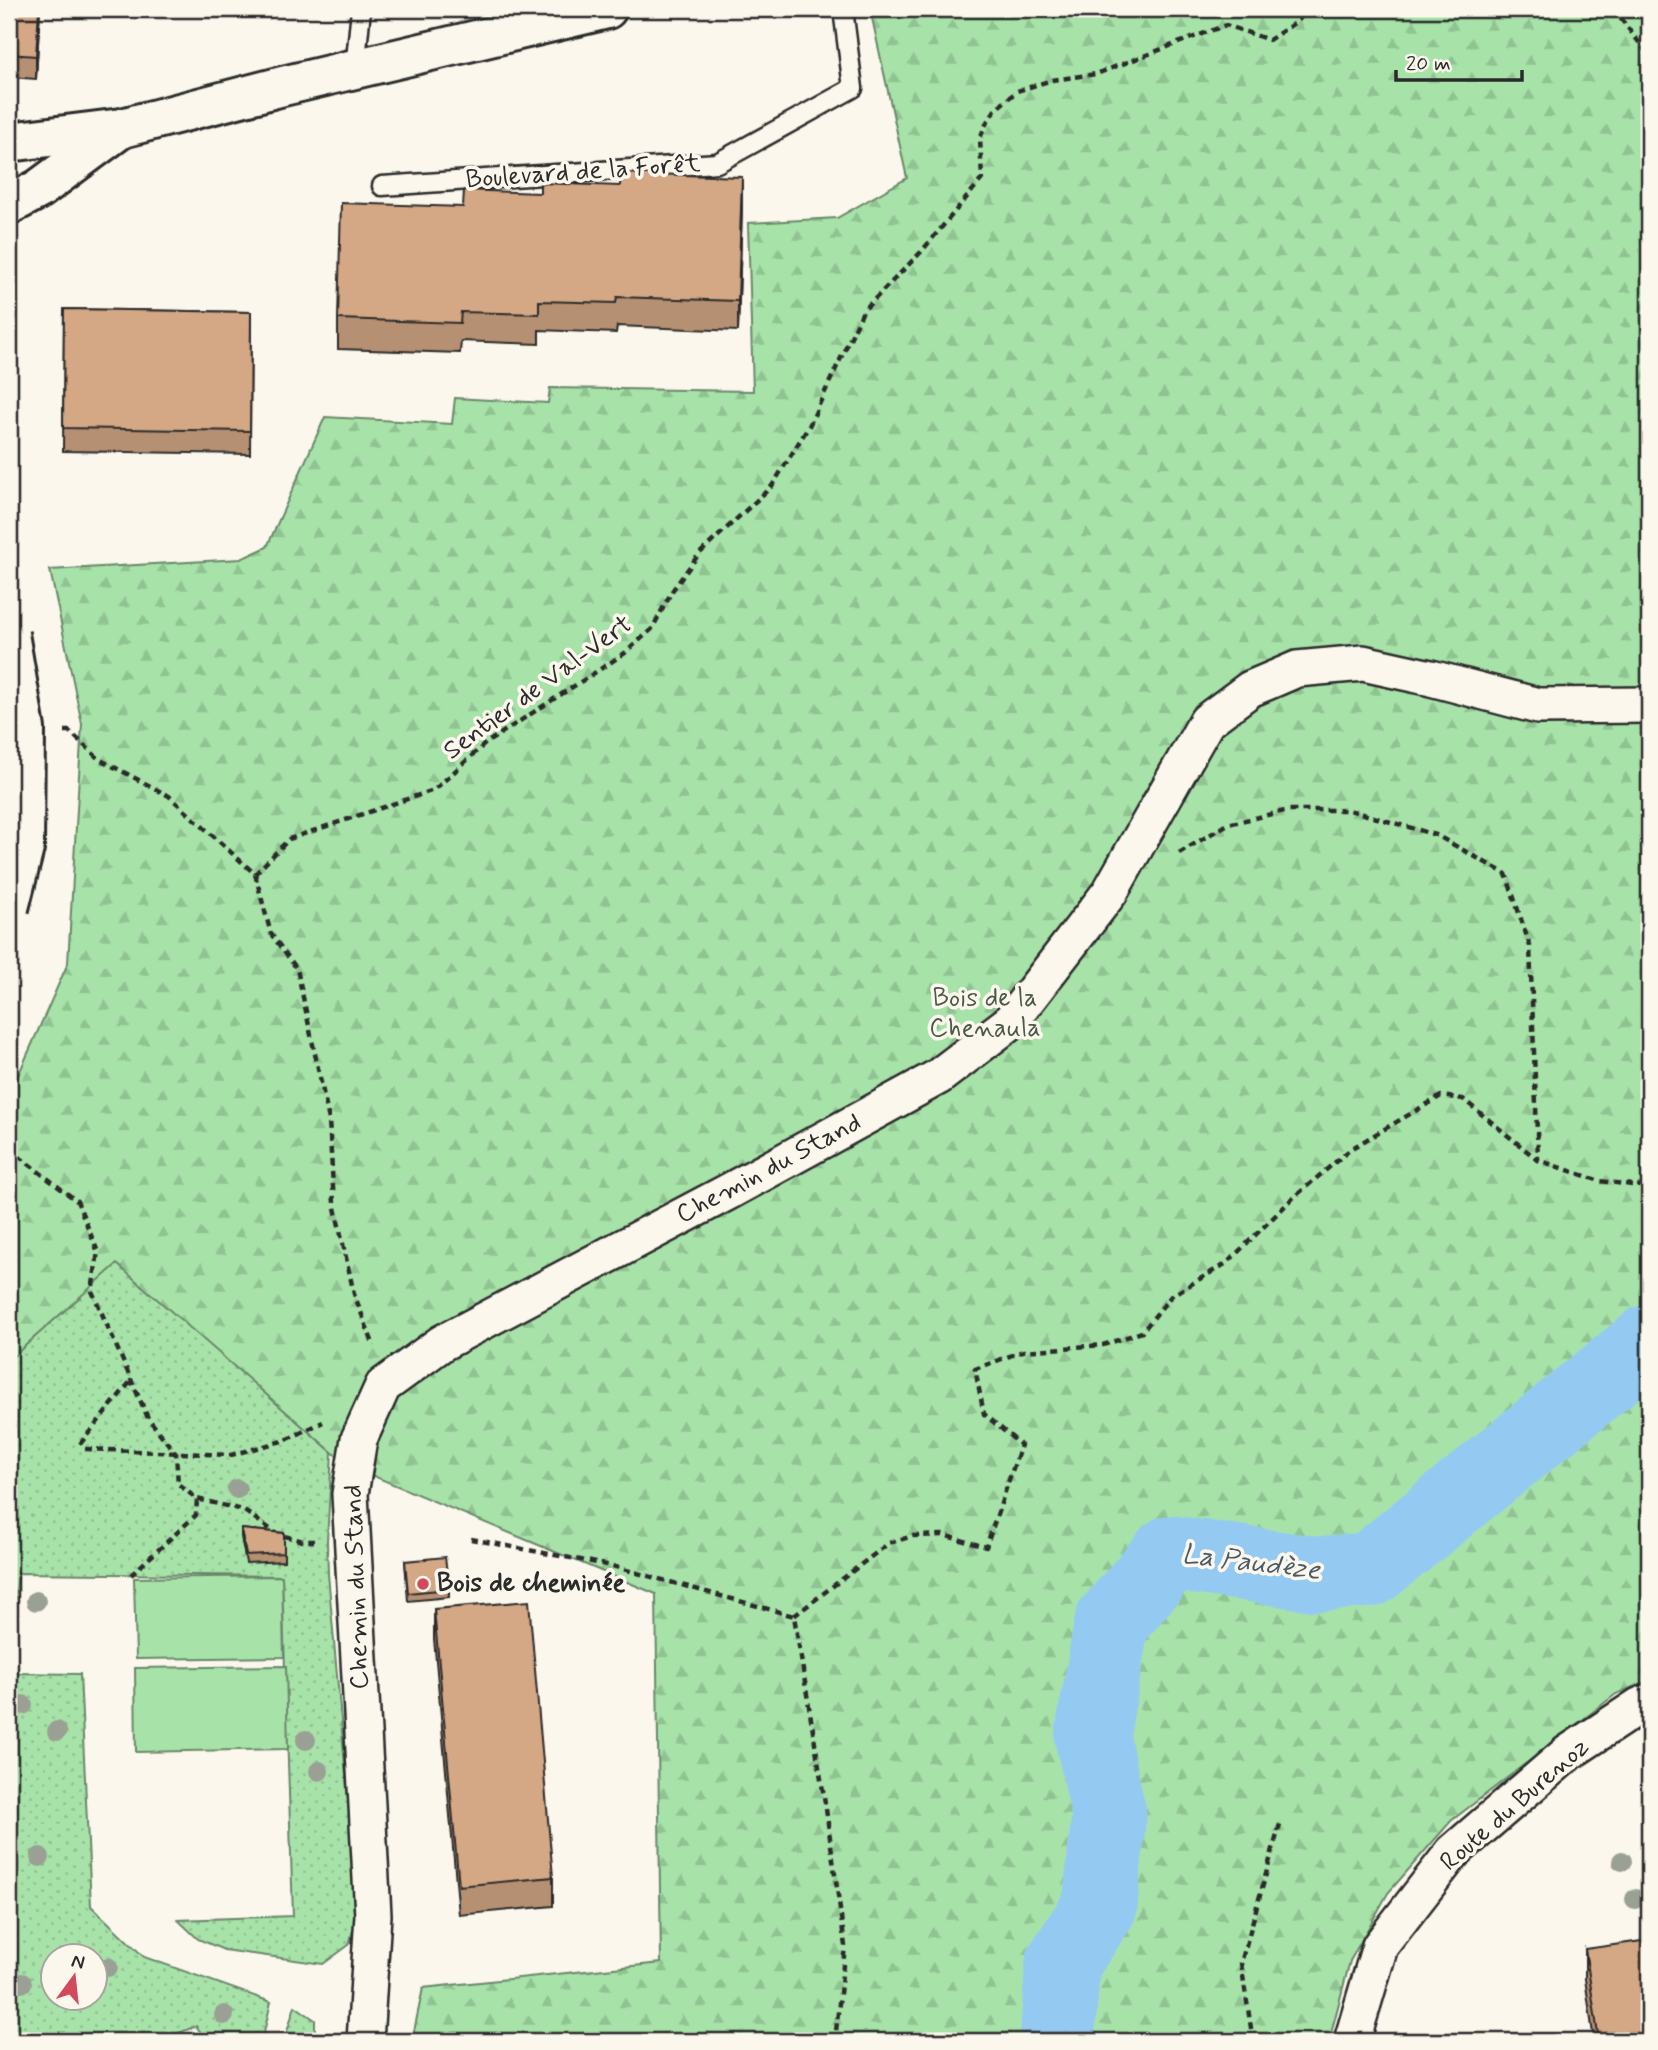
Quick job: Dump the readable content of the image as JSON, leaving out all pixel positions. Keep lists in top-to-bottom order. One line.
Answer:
{"streets":{"street":["Chemin du Stand","Route du Burenoz"],"lane":["Boulevard de la Forêt"],"path":["Sentier de Val-Vert"]},"water":["La Paudèze"],"parks":["Bois de la Chenaula"],"places":["Bois de cheminée"],"scale_bar":"20 m","north":"top"}
